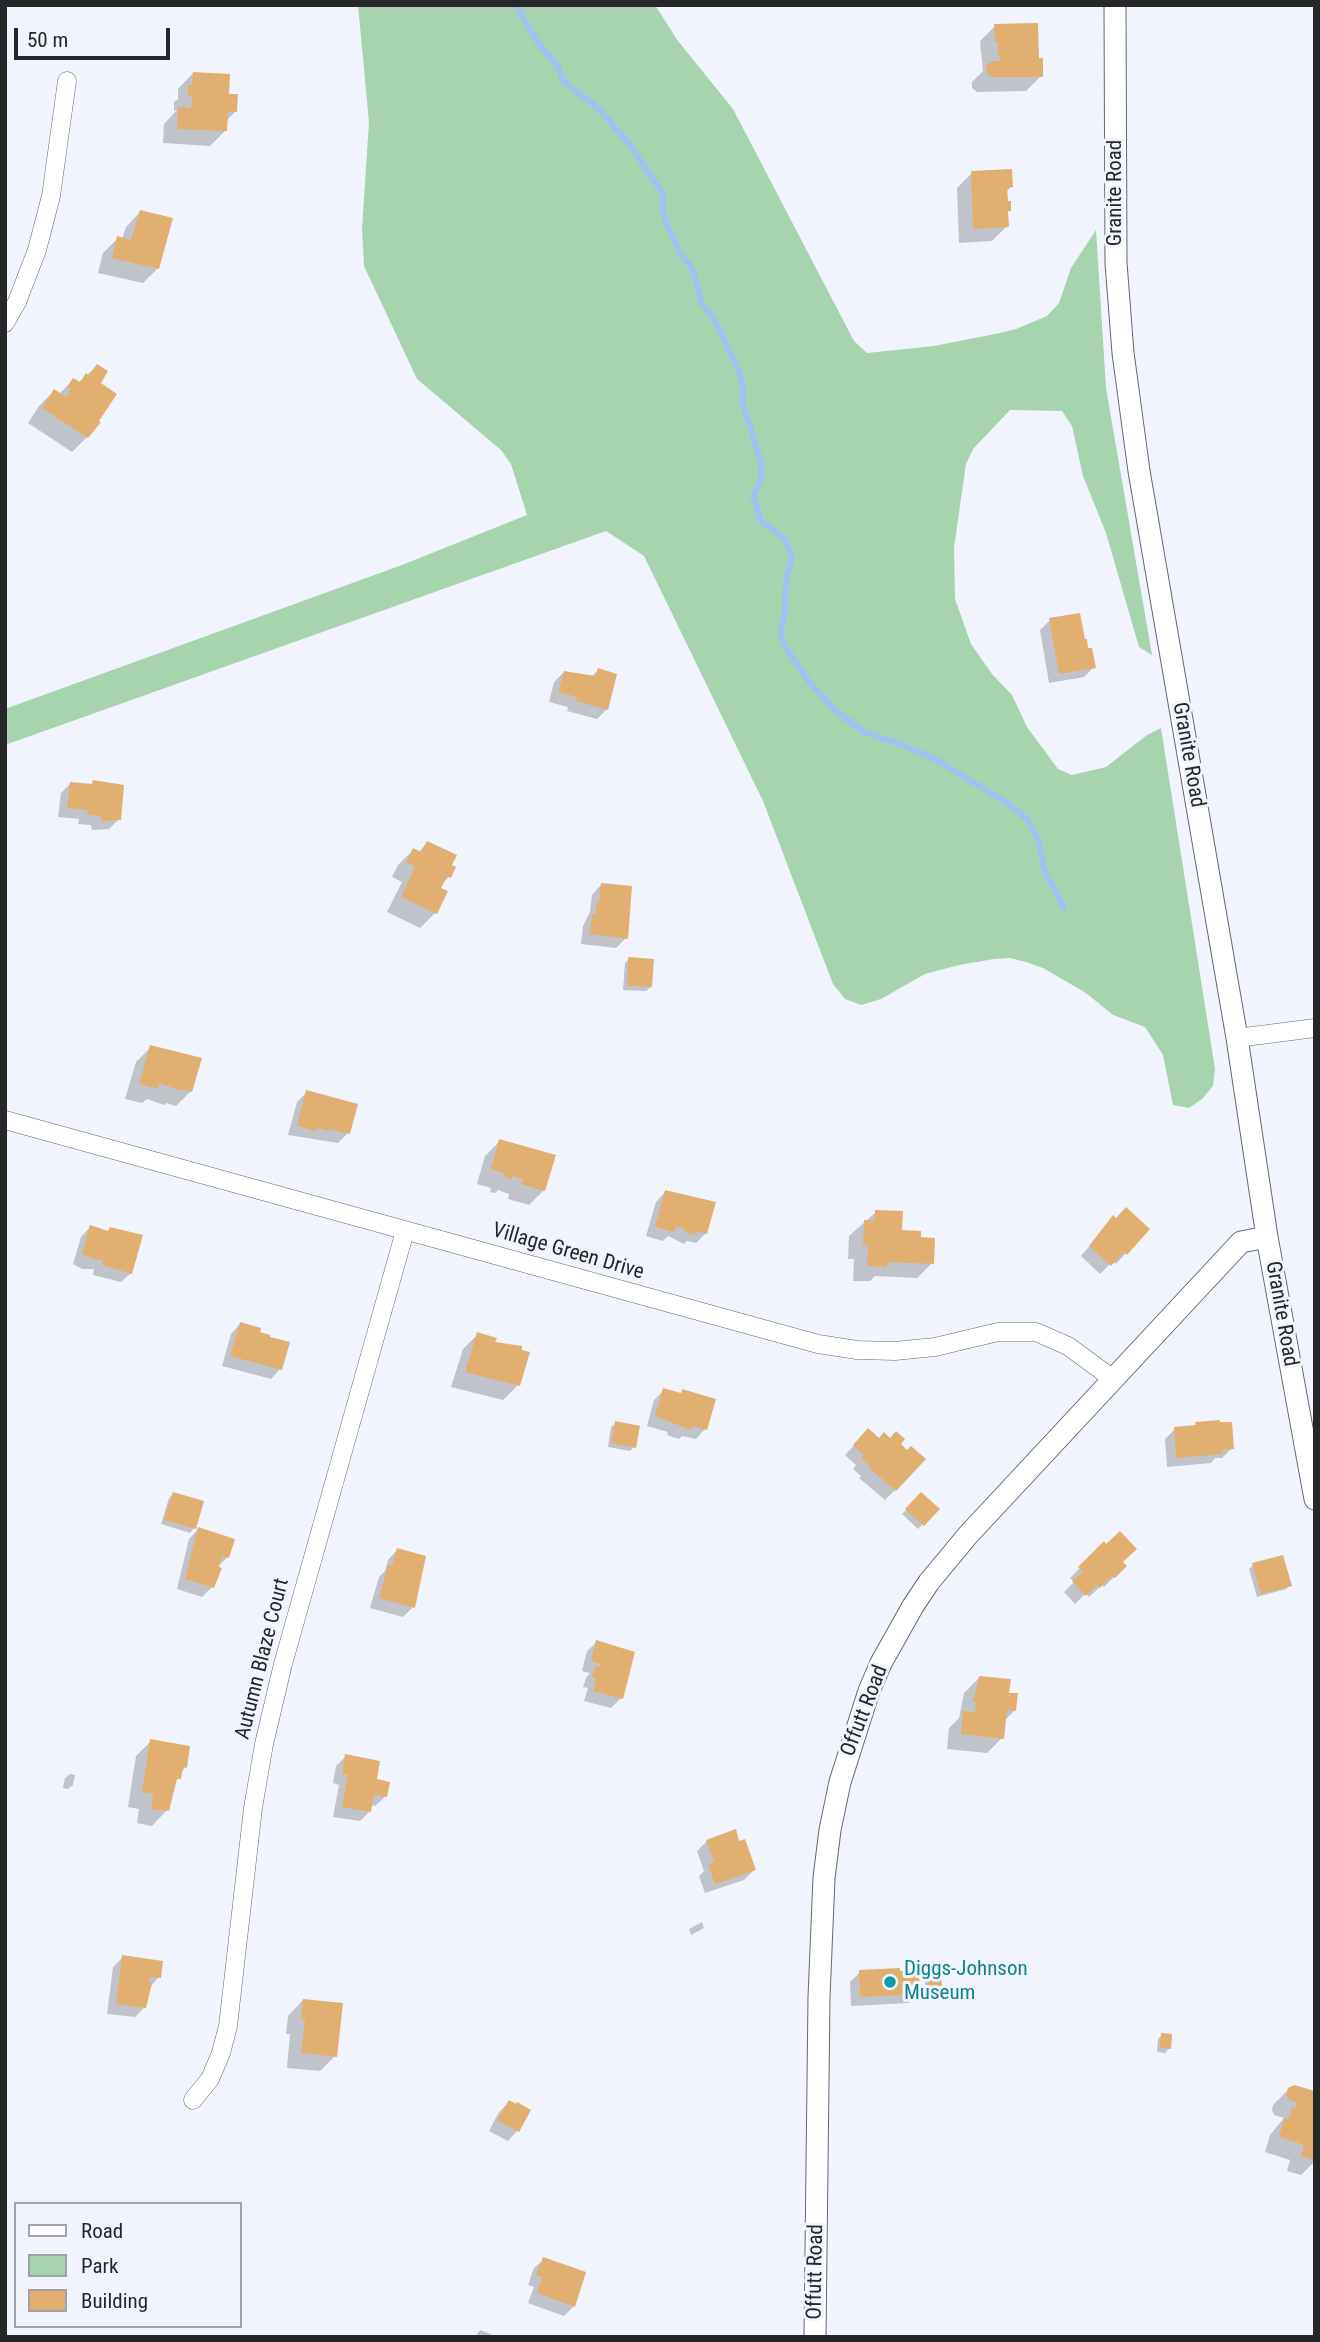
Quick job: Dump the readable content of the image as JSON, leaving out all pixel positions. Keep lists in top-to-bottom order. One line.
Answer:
{"streets":{"street":["Granite Road","Village Green Drive","Autumn Blaze Court","Offutt Road"]},"crossings":[["Granite Road","Offutt Road"],["Village Green Drive","Autumn Blaze Court"],["Village Green Drive","Offutt Road"]],"places":["Diggs-Johnson Museum"],"legend":["Road","Park","Building"],"scale_bar":"50 m"}
